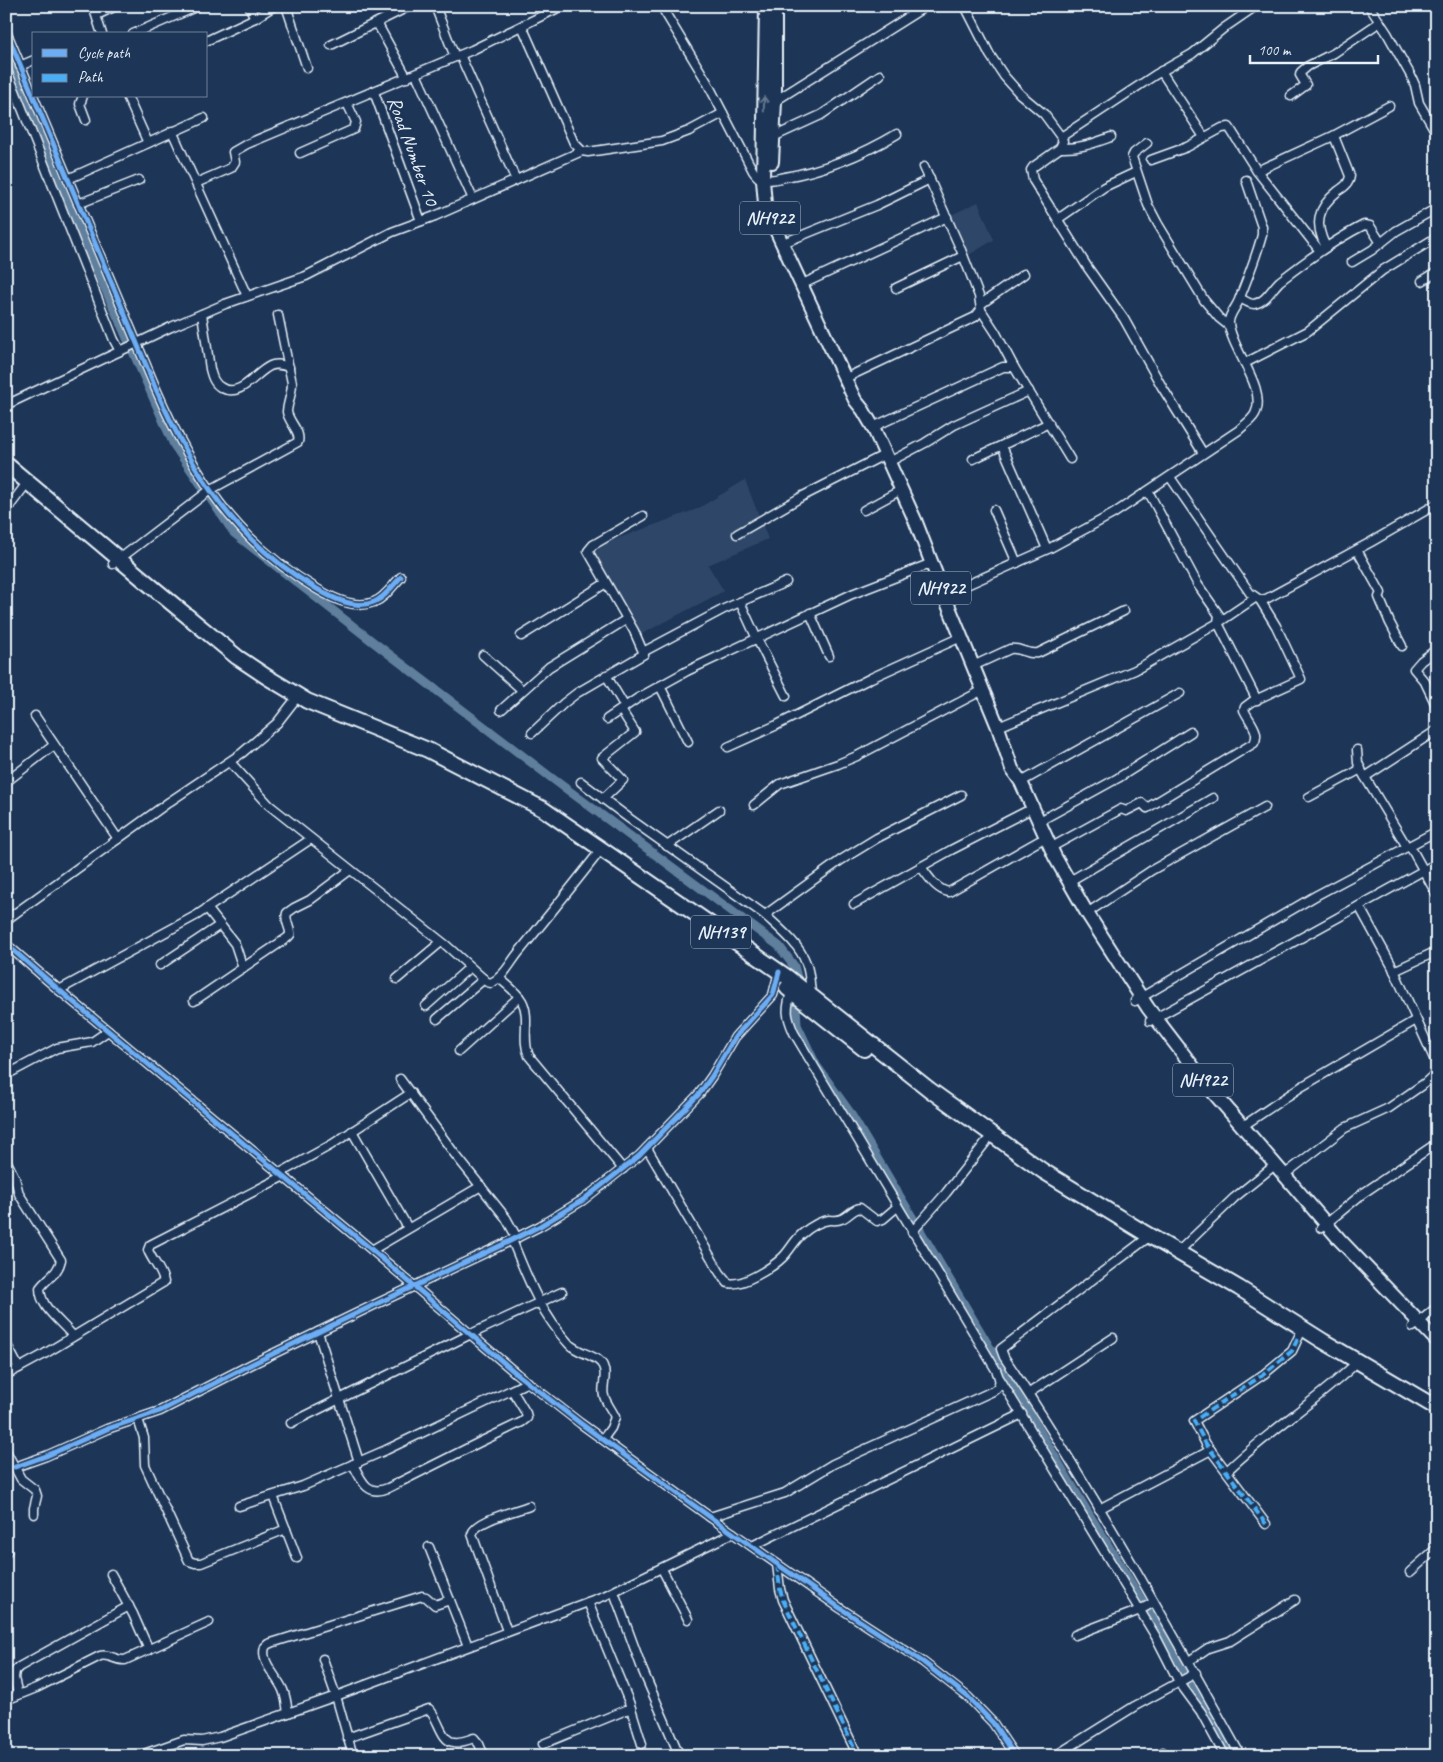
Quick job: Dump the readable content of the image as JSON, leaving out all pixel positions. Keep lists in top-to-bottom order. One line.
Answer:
{"streets":{"highway":["NH139"],"main road":["NH922"],"street":["Road Number 10"]},"legend":["Cycle path","Path"],"scale_bar":"100 m"}
